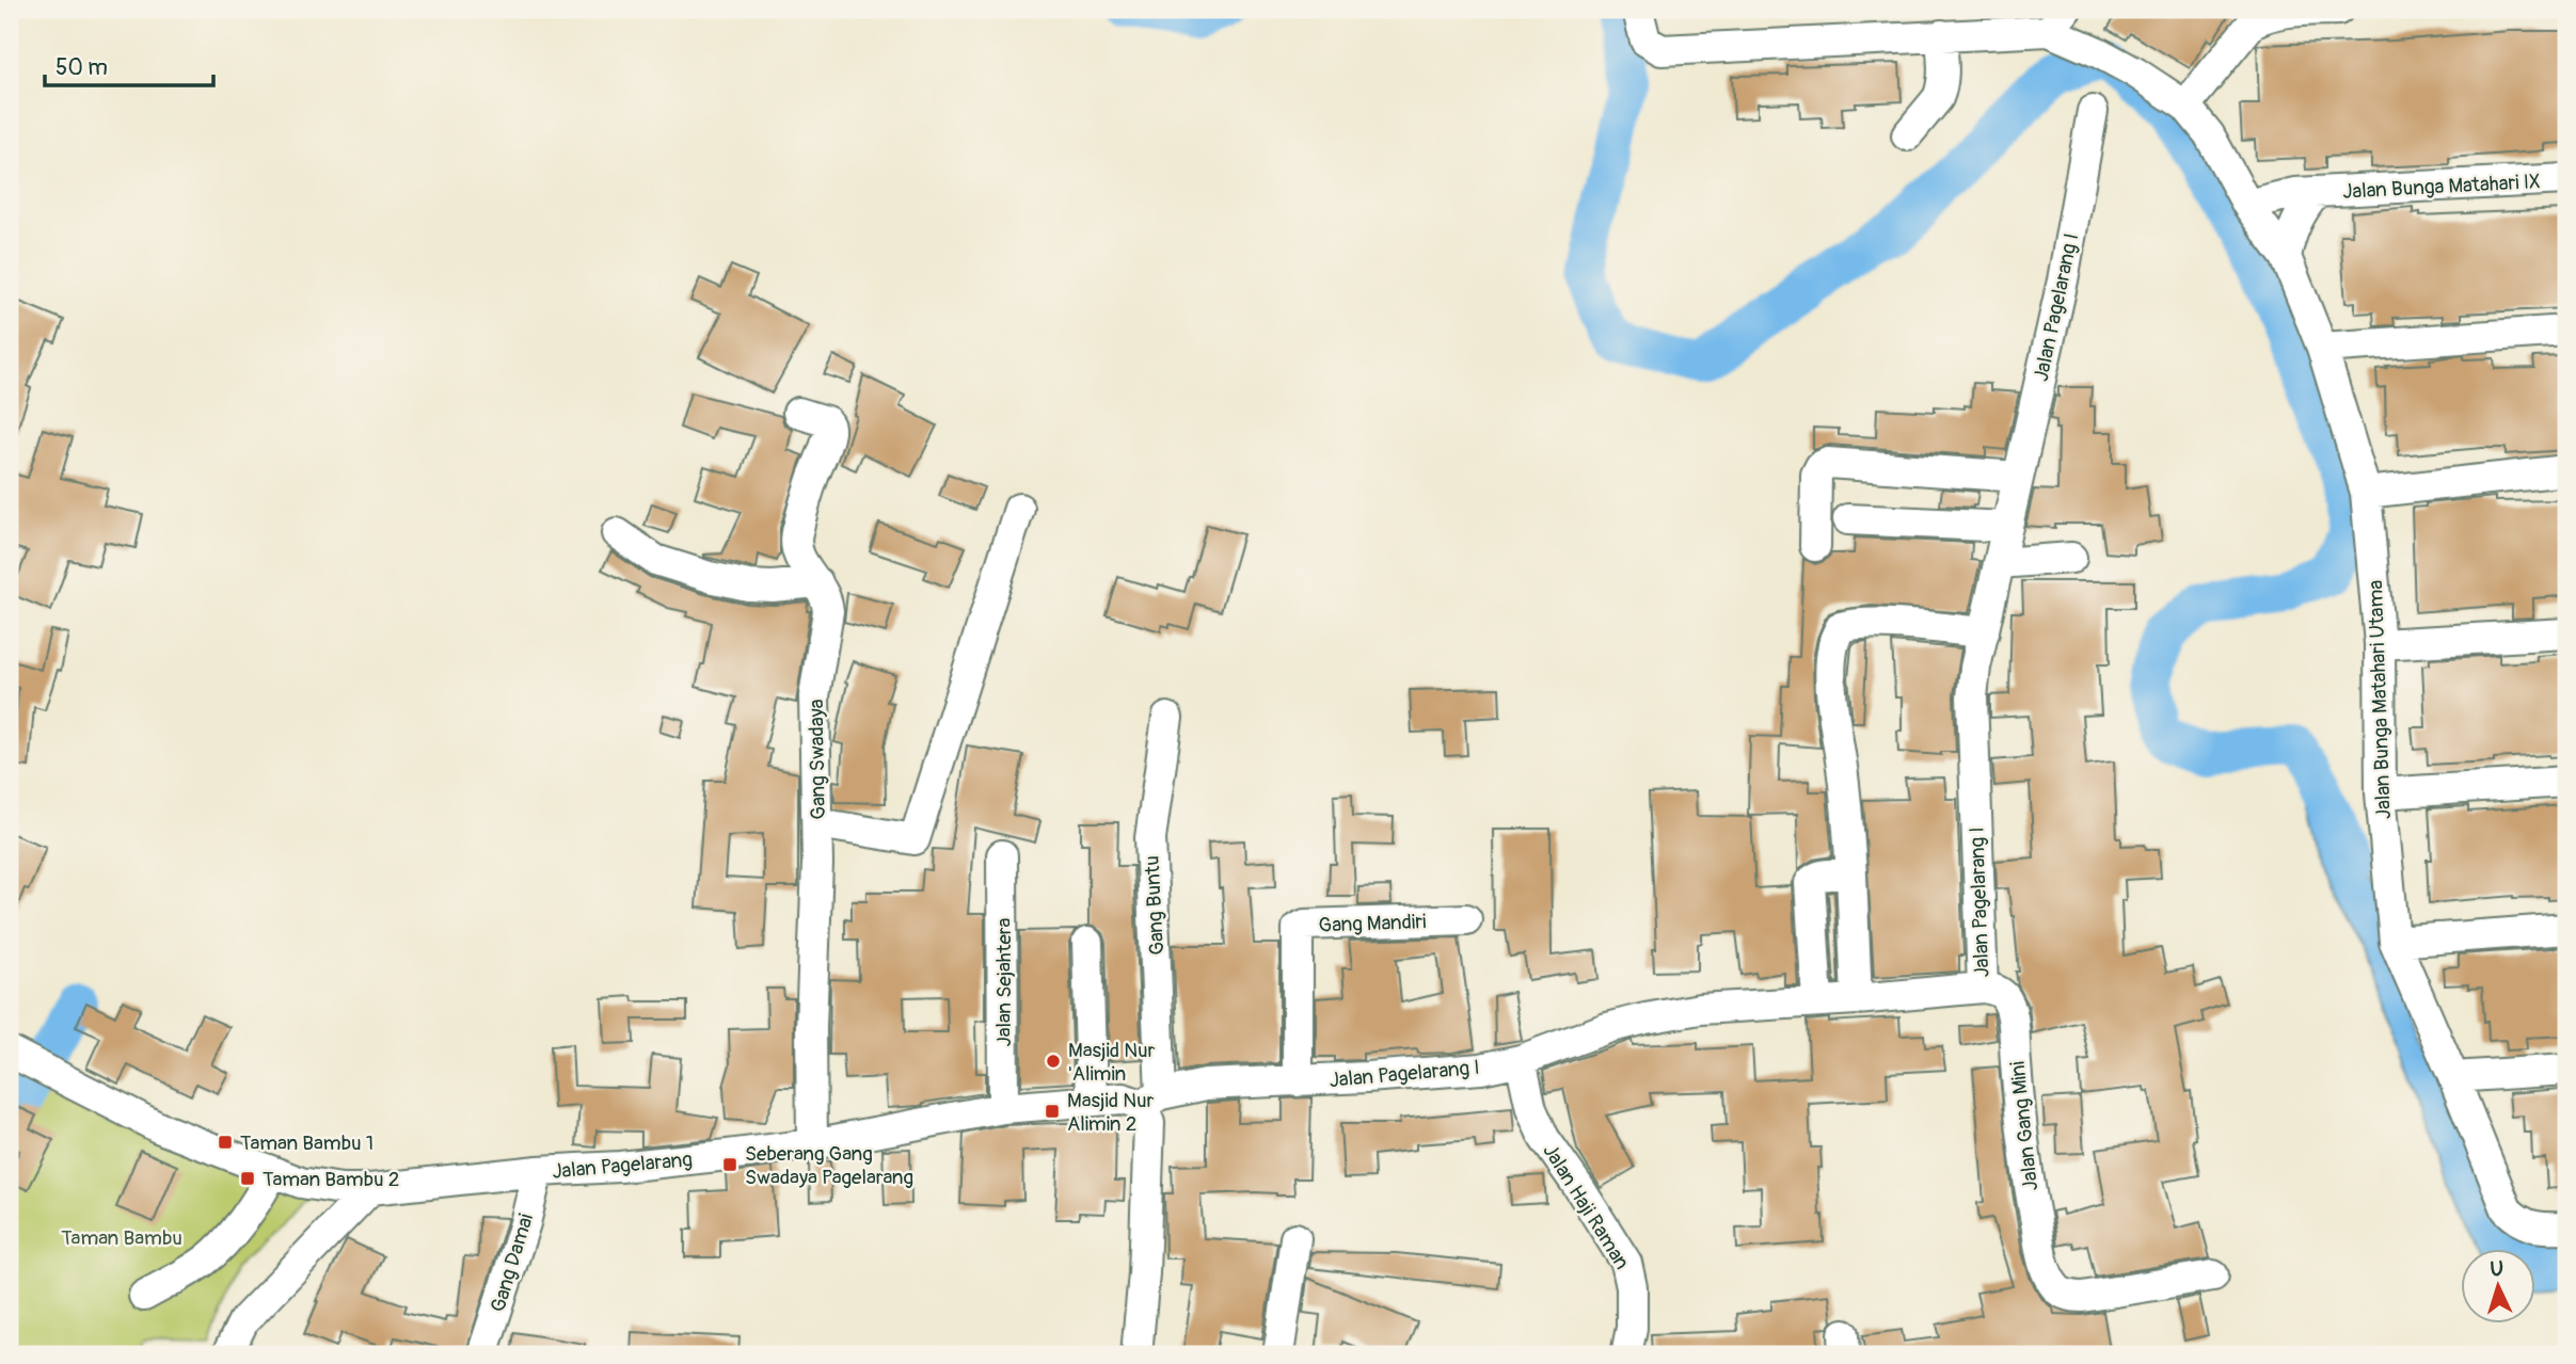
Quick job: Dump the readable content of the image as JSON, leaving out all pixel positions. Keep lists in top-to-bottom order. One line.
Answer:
{"streets":{"street":["Jalan Bunga Matahari IX","Jalan Pagelarang I","Jalan Bunga Matahari Utama","Gang Swadaya","Gang Buntu","Gang Mandiri","Jalan Sejahtera","Jalan Gang Mini","Jalan Pagelarang","Jalan Haji Raman","Gang Damai"]},"crossings":[["Jalan Bunga Matahari IX","Jalan Bunga Matahari Utama"],["Jalan Pagelarang I","Gang Buntu"],["Jalan Pagelarang I","Gang Mandiri"],["Jalan Pagelarang I","Jalan Gang Mini"],["Jalan Pagelarang I","Jalan Pagelarang"],["Jalan Pagelarang I","Jalan Haji Raman"],["Gang Swadaya","Jalan Pagelarang"],["Gang Buntu","Jalan Pagelarang"],["Jalan Sejahtera","Jalan Pagelarang"],["Jalan Pagelarang","Gang Damai"]],"parks":["Taman Bambu"],"places":{"other":["Masjid Nur 'Alimin"],"transit":["Masjid Nur Alimin 2","Taman Bambu 1","Seberang Gang Swadaya Pagelarang","Taman Bambu 2"]},"scale_bar":"50 m","north":"top"}
